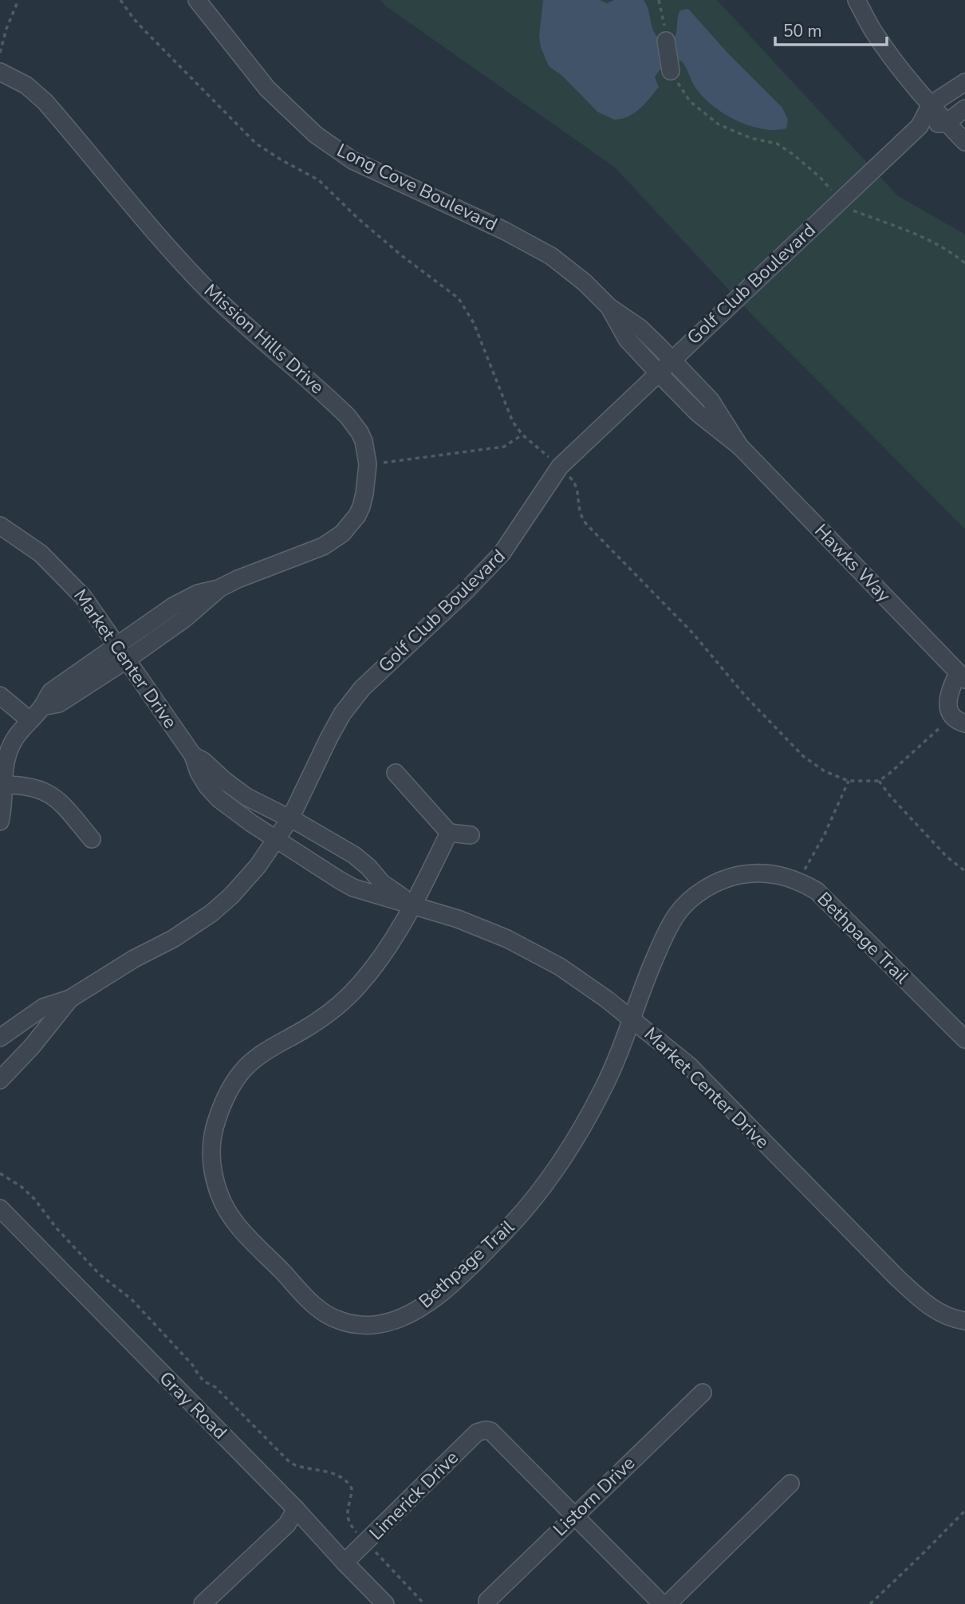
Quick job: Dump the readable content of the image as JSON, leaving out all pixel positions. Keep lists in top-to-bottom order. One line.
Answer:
{"streets":{"street":["Long Cove Boulevard","Golf Club Boulevard","Mission Hills Drive","Hawks Way","Market Center Drive","Bethpage Trail","Gray Road","Limerick Drive","Listorn Drive"]},"crossings":[["Long Cove Boulevard","Golf Club Boulevard"],["Long Cove Boulevard","Hawks Way"],["Golf Club Boulevard","Hawks Way"],["Golf Club Boulevard","Market Center Drive"],["Mission Hills Drive","Market Center Drive"],["Market Center Drive","Bethpage Trail"],["Gray Road","Limerick Drive"],["Limerick Drive","Listorn Drive"]],"scale_bar":"50 m"}
